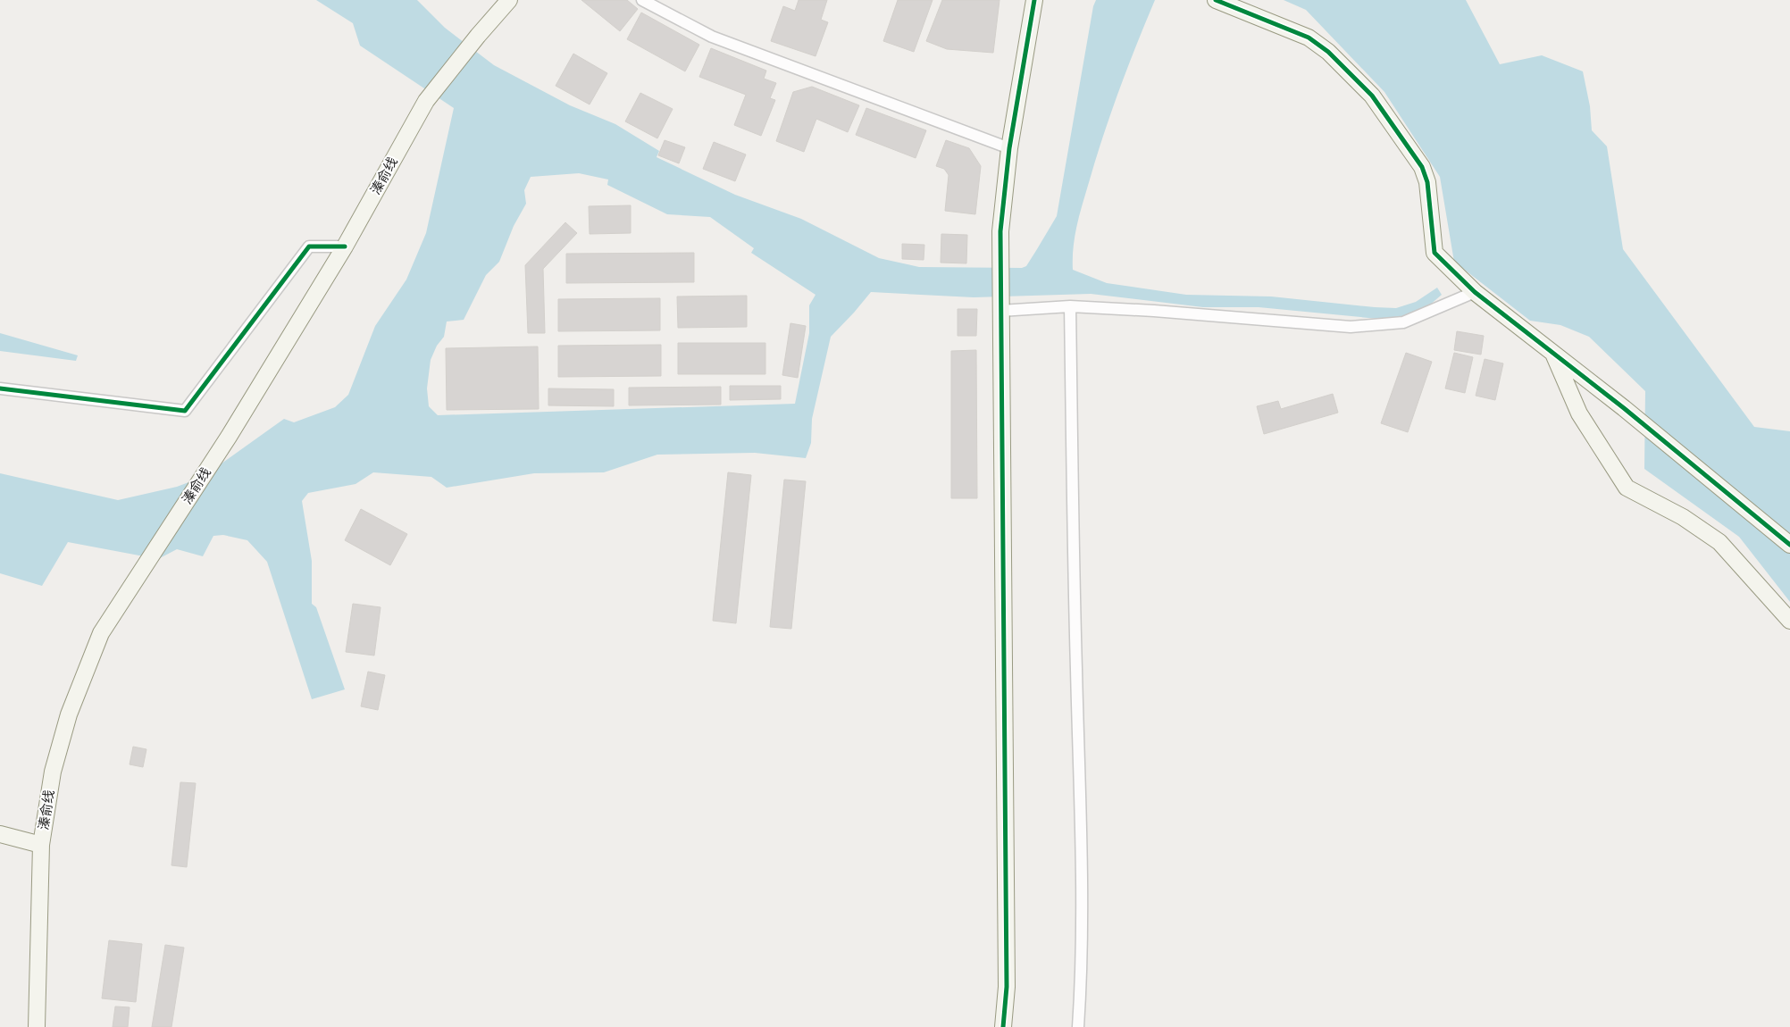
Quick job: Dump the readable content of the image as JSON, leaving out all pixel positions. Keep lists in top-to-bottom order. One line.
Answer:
{"streets":{"street":["溱俞线"]}}
